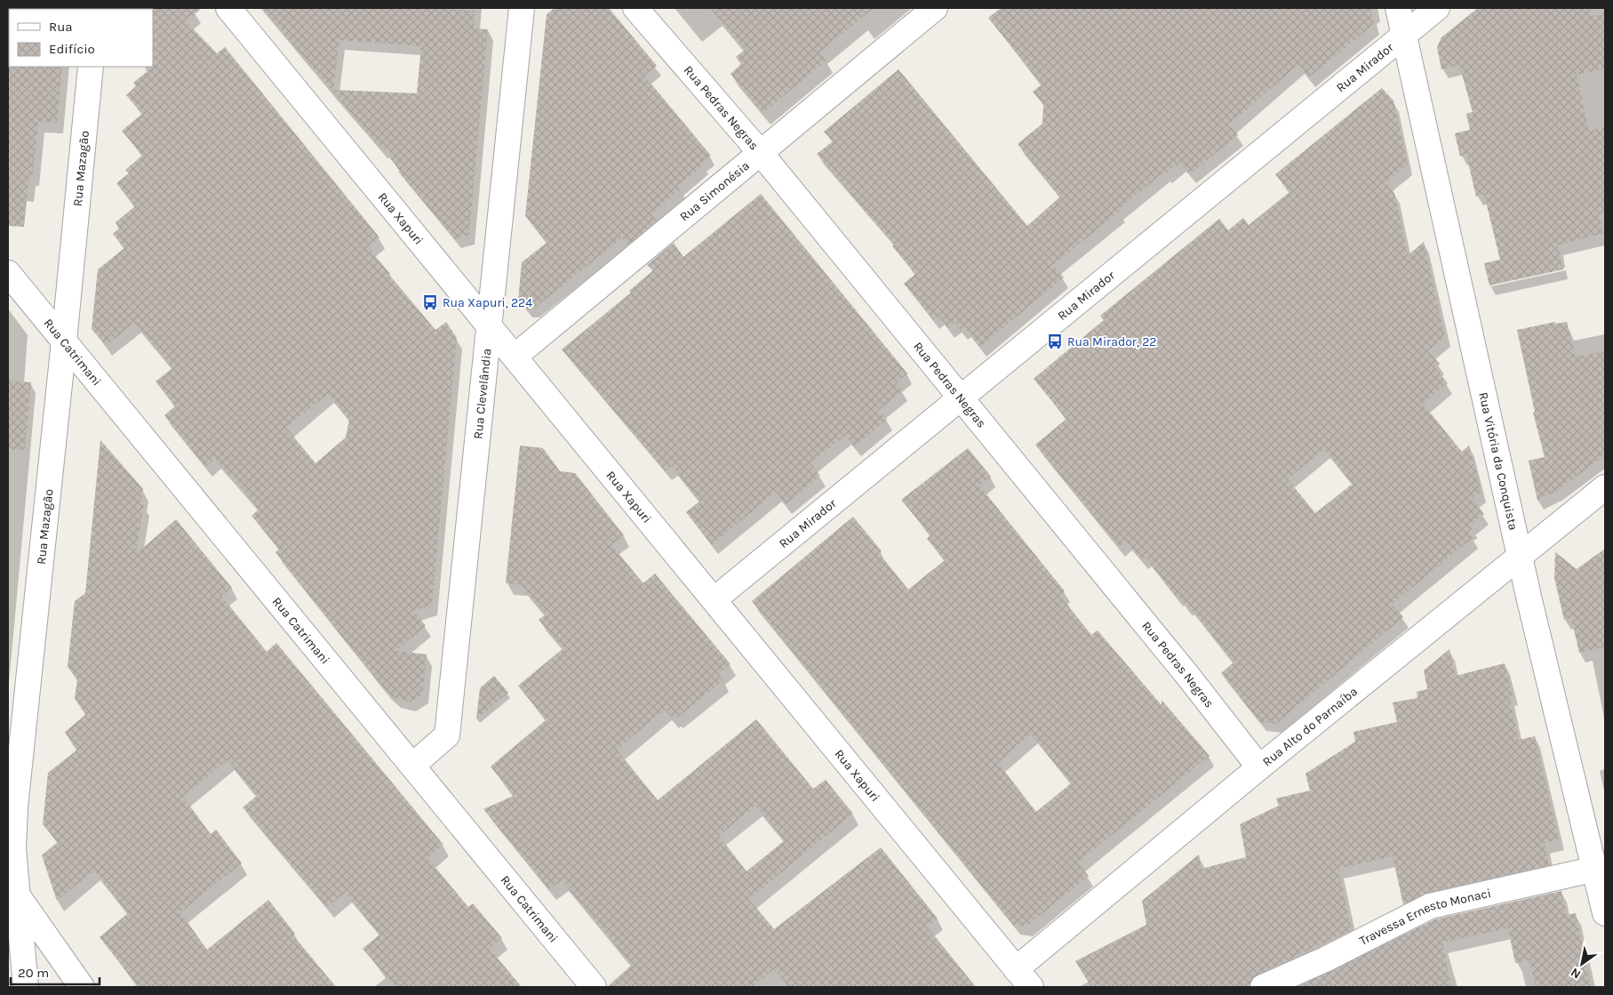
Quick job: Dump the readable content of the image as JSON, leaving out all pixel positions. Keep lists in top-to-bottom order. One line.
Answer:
{"streets":{"street":["Rua Mirador","Rua Pedras Negras","Rua Mazagão","Rua Simonésia","Rua Xapuri","Rua Catrimani","Rua Clevelândia","Rua Vitória da Conquista","Rua Alto do Parnaíba","Travessa Ernesto Monaci"]},"crossings":[["Rua Mirador","Rua Pedras Negras"],["Rua Mirador","Rua Xapuri"],["Rua Mirador","Rua Vitória da Conquista"],["Rua Pedras Negras","Rua Simonésia"],["Rua Pedras Negras","Rua Alto do Parnaíba"],["Rua Mazagão","Rua Catrimani"],["Rua Simonésia","Rua Xapuri"],["Rua Xapuri","Rua Clevelândia"],["Rua Xapuri","Rua Alto do Parnaíba"],["Rua Catrimani","Rua Clevelândia"],["Rua Vitória da Conquista","Rua Alto do Parnaíba"],["Rua Vitória da Conquista","Travessa Ernesto Monaci"]],"places":{"bus stop":["Rua Xapuri, 224","Rua Mirador, 22"]},"legend":["Rua","Edifício"],"scale_bar":"20 m","north":"bottom left"}
